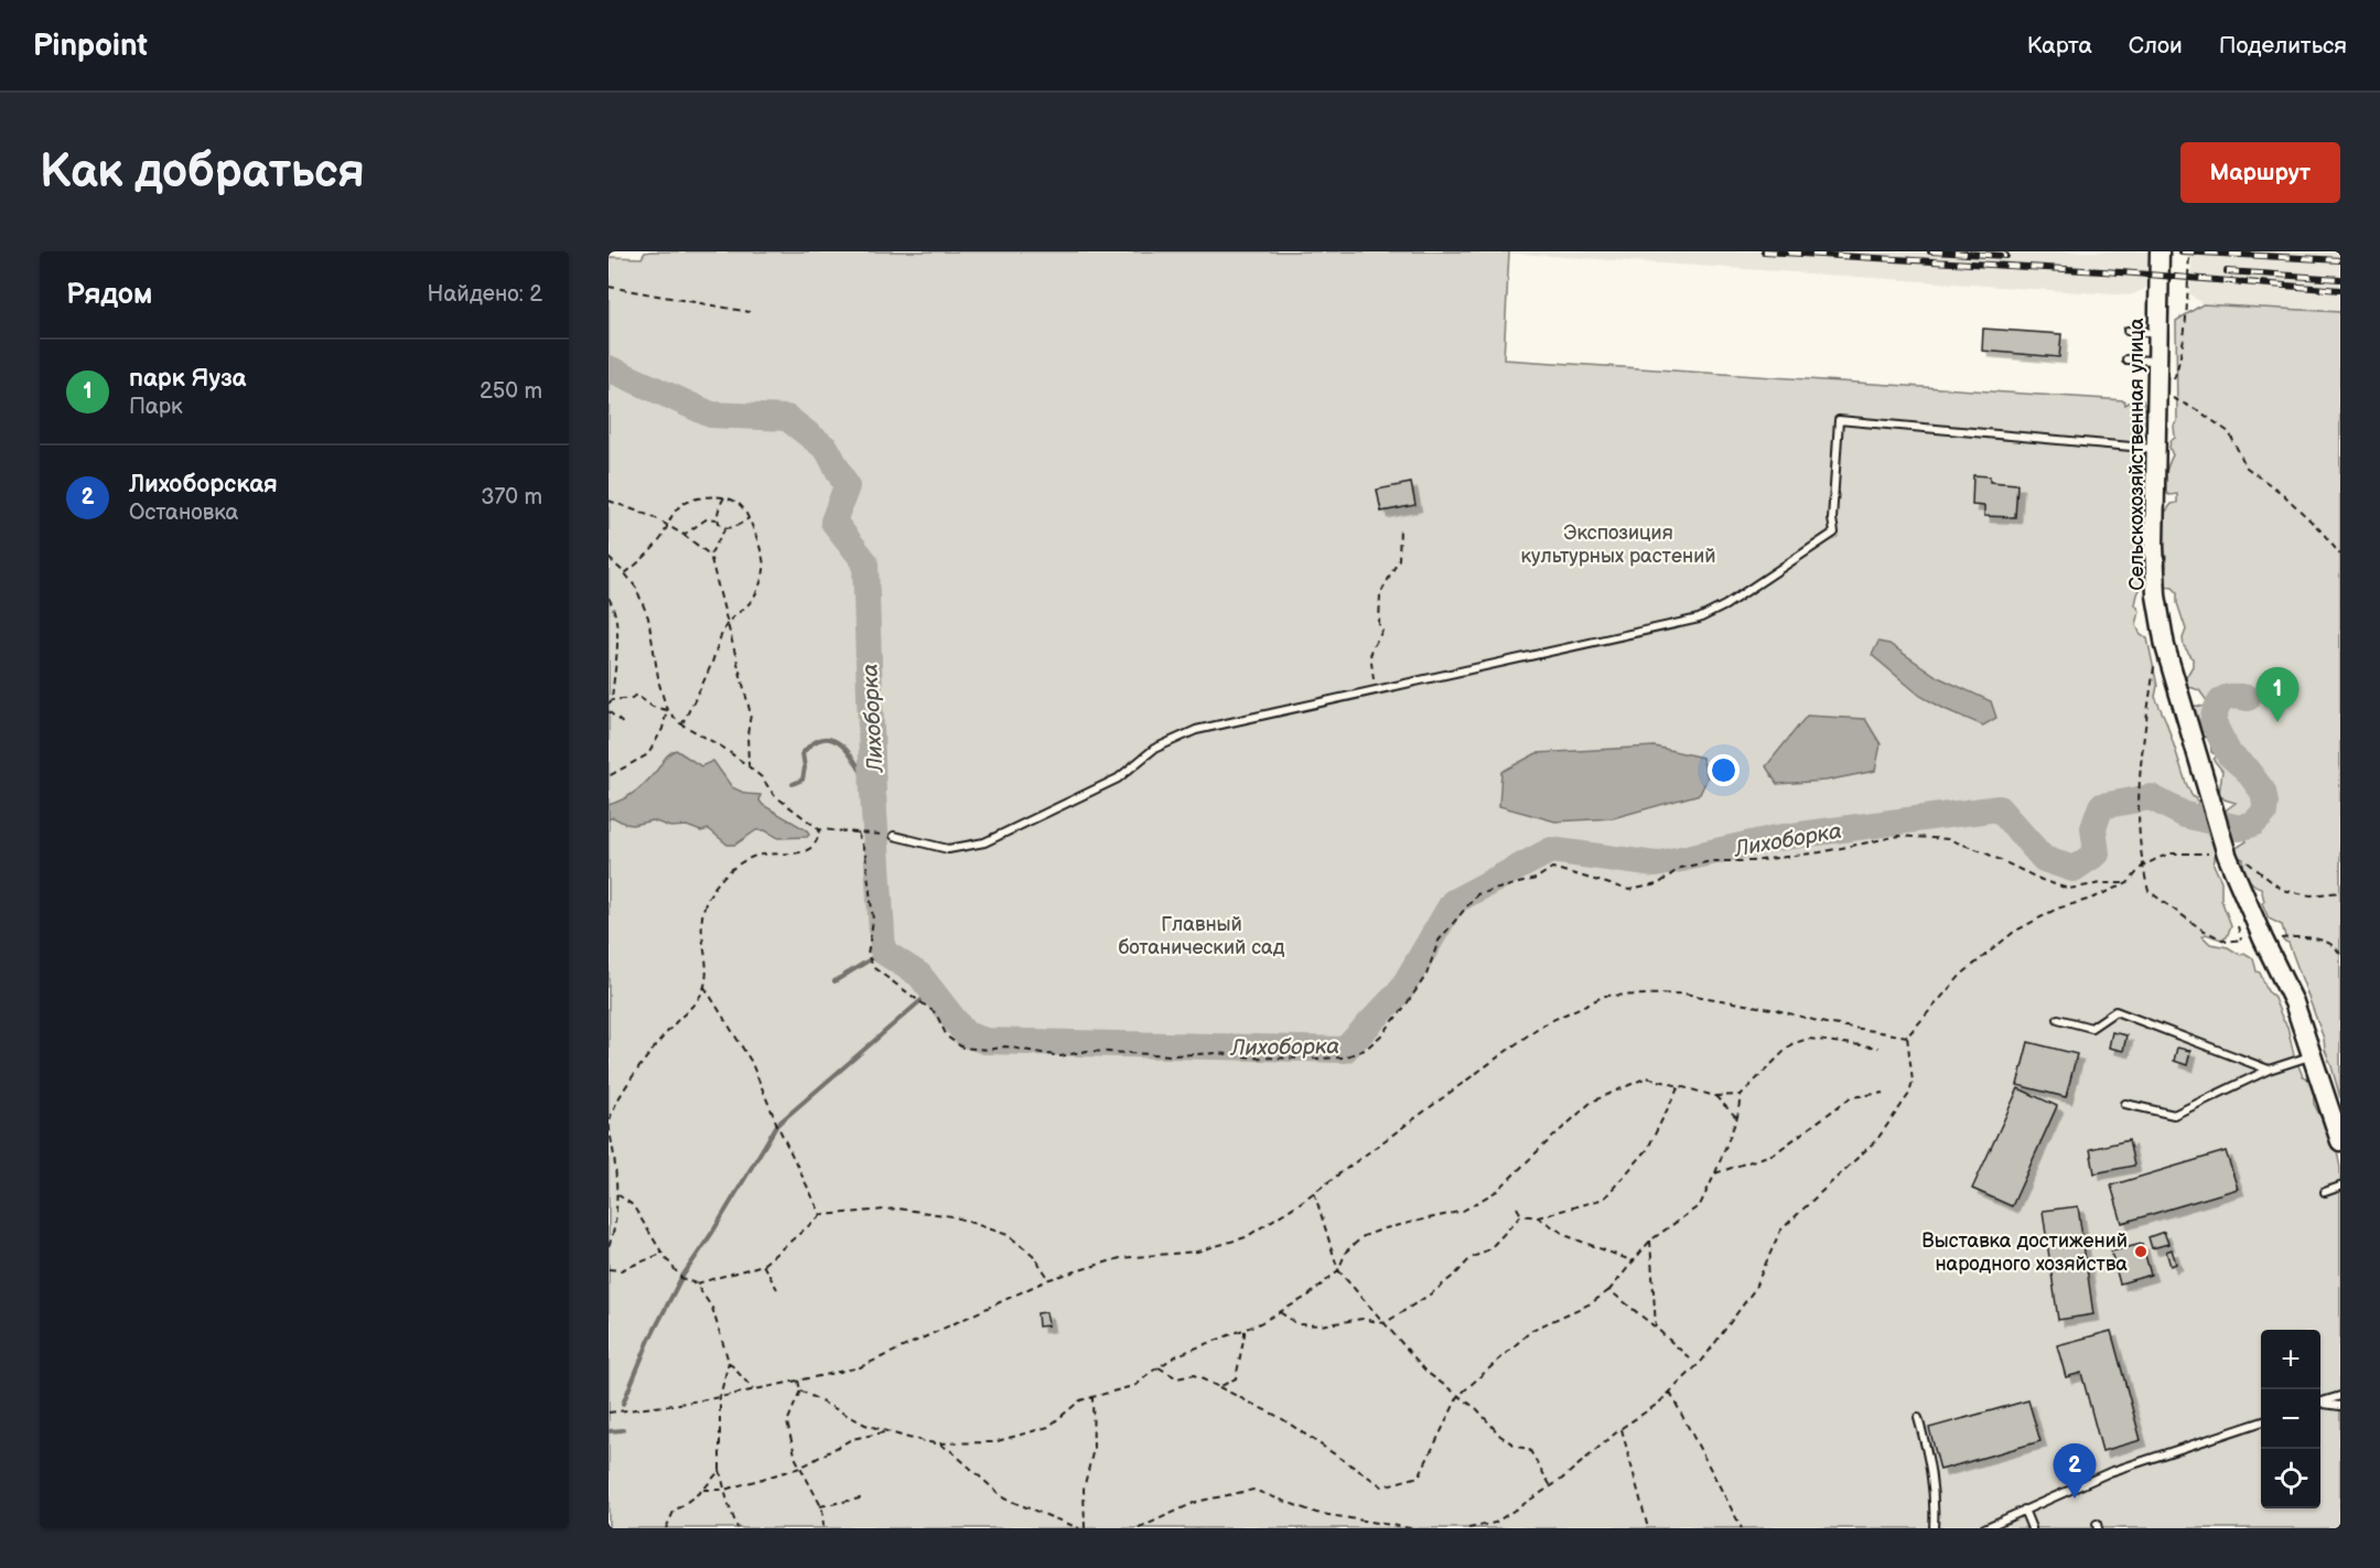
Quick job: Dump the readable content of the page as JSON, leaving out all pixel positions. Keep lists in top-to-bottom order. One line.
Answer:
{"streets":{"main road":["Сельскохозяйственная улица"]},"water":["Лихоборка"],"parks":["Экспозиция культурных растений","Главный ботанический сад"],"places":["Выставка достижений народного хозяйства"],"page":{"header":"Pinpoint","nav":["Карта","Слои","Поделиться"],"buttons":"Маршрут","title":"Как добраться","heading":["Рядом","Найдено: 2"],"list":[{"mark":"1","name":"парк Яуза","note":"Парк","value":"250 m"},{"mark":"2","name":"Лихоборская","note":"Остановка","value":"370 m"}],"pins":["1","2"],"map_buttons":["+","−"]}}
